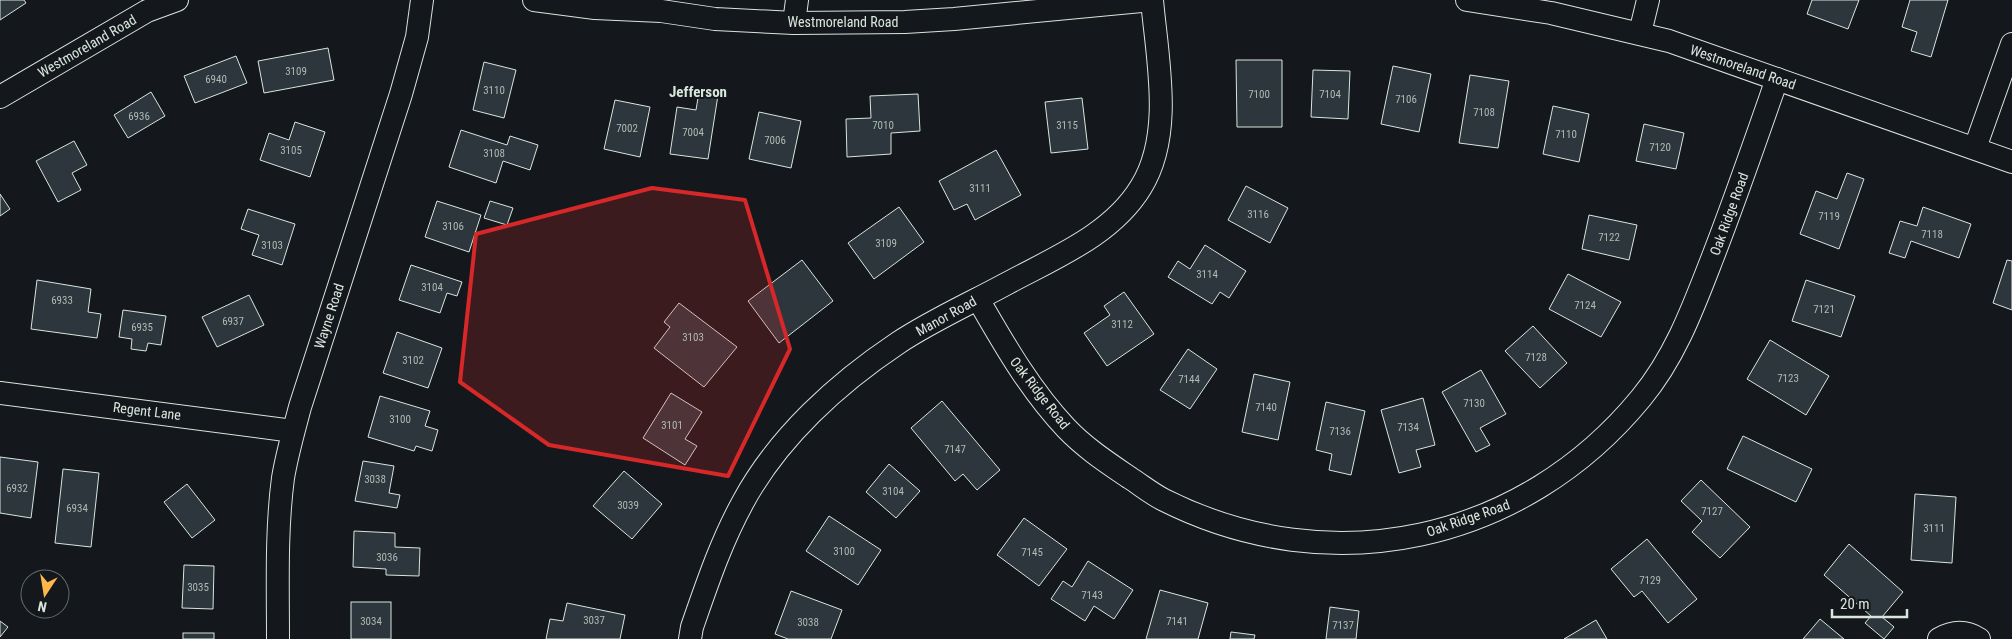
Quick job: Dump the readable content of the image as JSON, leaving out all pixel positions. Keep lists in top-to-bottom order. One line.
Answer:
{"streets":{"street":["Westmoreland Road","Oak Ridge Road","Wayne Road","Manor Road","Regent Lane"]},"crossings":[["Westmoreland Road","Oak Ridge Road"],["Westmoreland Road","Manor Road"],["Oak Ridge Road","Manor Road"],["Wayne Road","Regent Lane"]],"districts":["Jefferson"],"house_numbers":["3109","6940","3110","7100","7104","7106","7108","6936","7010","3115","7002","7004","7110","7006","7120","3105","3108","3111","3116","7119","3106","7118","7122","3109","3103","3114","3104","6933","7124","7121","6937","3112","6935","3103","7128","3102","7123","7144","7130","7140","3100","3101","7134","7136","7147","3038","6932","3104","3039","6934","7127","3111","3100","7145","3036","7129","3035","7143","3037","3034","7141","3038","7137"],"scale_bar":"20 m","north":"bottom"}
